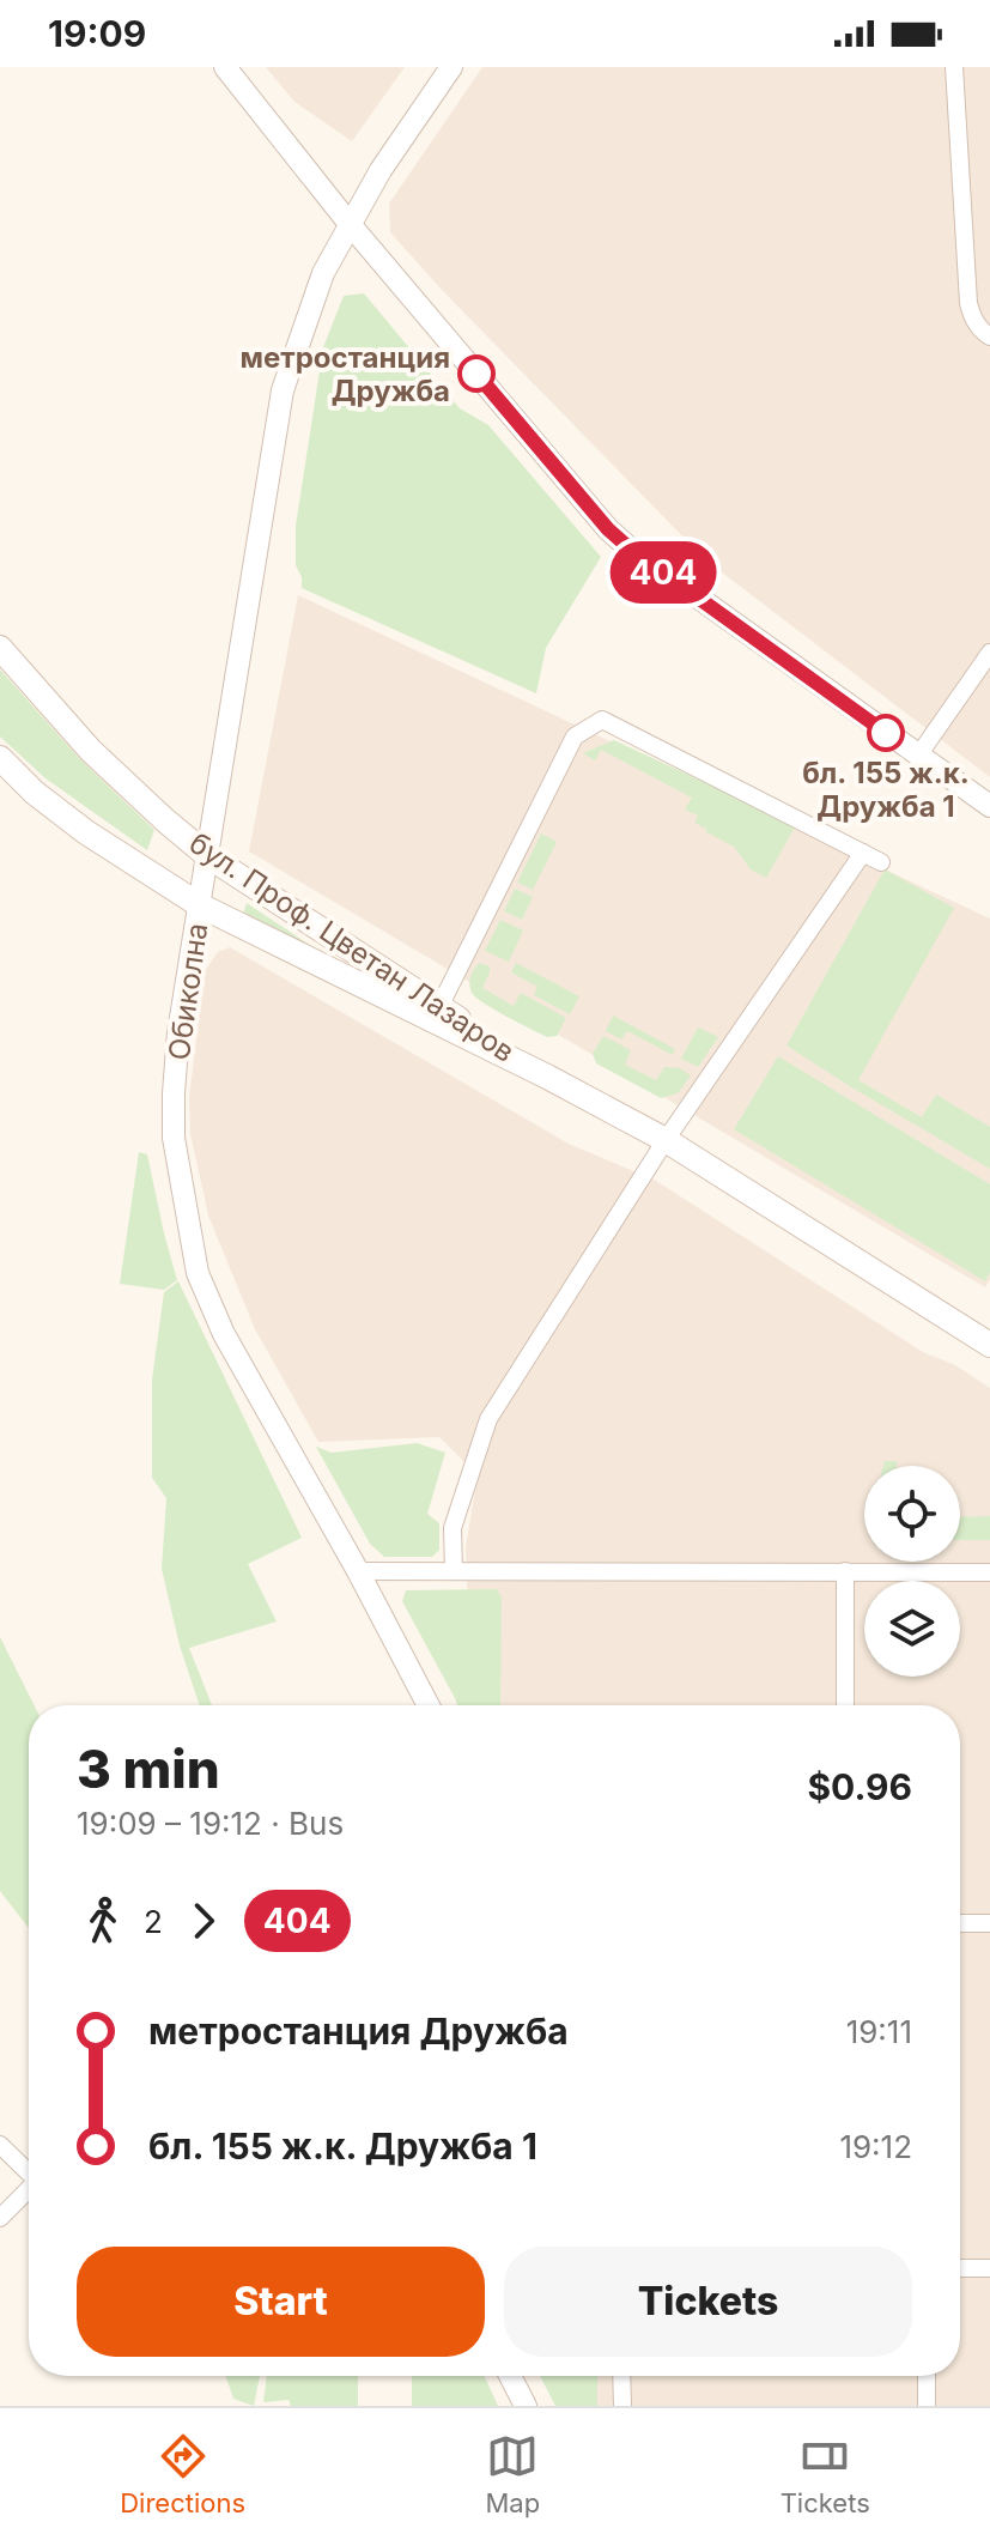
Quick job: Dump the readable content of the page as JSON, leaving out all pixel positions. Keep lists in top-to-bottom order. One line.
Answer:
{"streets":{"main road":["бул. Проф. Цветан Лазаров"],"street":["Обиколна"]},"crossings":[["бул. Проф. Цветан Лазаров","Обиколна"]],"places":["метростанция Дружба","бл. 155 ж.к. Дружба 1"],"lines":["bus line 404"],"page":{"status":"19:09","on_map":"404","heading":["3 min","19:09 – 19:12 · Bus","$0.96"],"legs":["2","404"],"list":[{"name":"метростанция Дружба","value":"19:11"},{"name":"бл. 155 ж.к. Дружба 1","value":"19:12"}],"buttons":["Start","Tickets"],"tabs":["Directions","Map","Tickets"]}}
